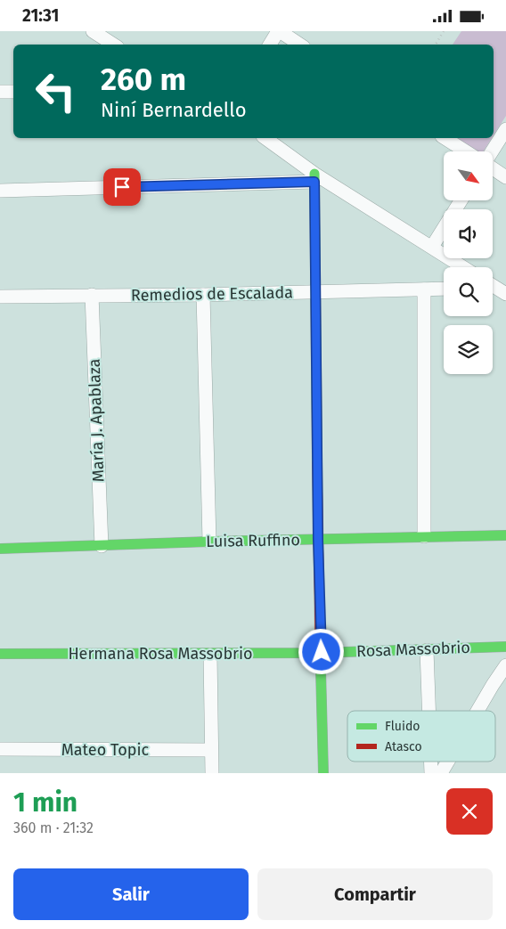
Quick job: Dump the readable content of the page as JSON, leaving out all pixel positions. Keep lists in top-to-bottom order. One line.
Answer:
{"streets":{"street":["Remedios de Escalada","María J. Apablaza","Luisa Ruffino","Rosa Massobrio","Hermana Rosa Massobrio","Mateo Topic"]},"crossings":[["Remedios de Escalada","María J. Apablaza"],["María J. Apablaza","Luisa Ruffino"],["Rosa Massobrio","Hermana Rosa Massobrio"]],"legend":["Fluido","Atasco"],"north":"bottom right","page":{"status":"21:31","turn":["260 m","Niní Bernardello"],"heading":["1 min","360 m · 21:32"],"buttons":["Salir","Compartir"]}}
